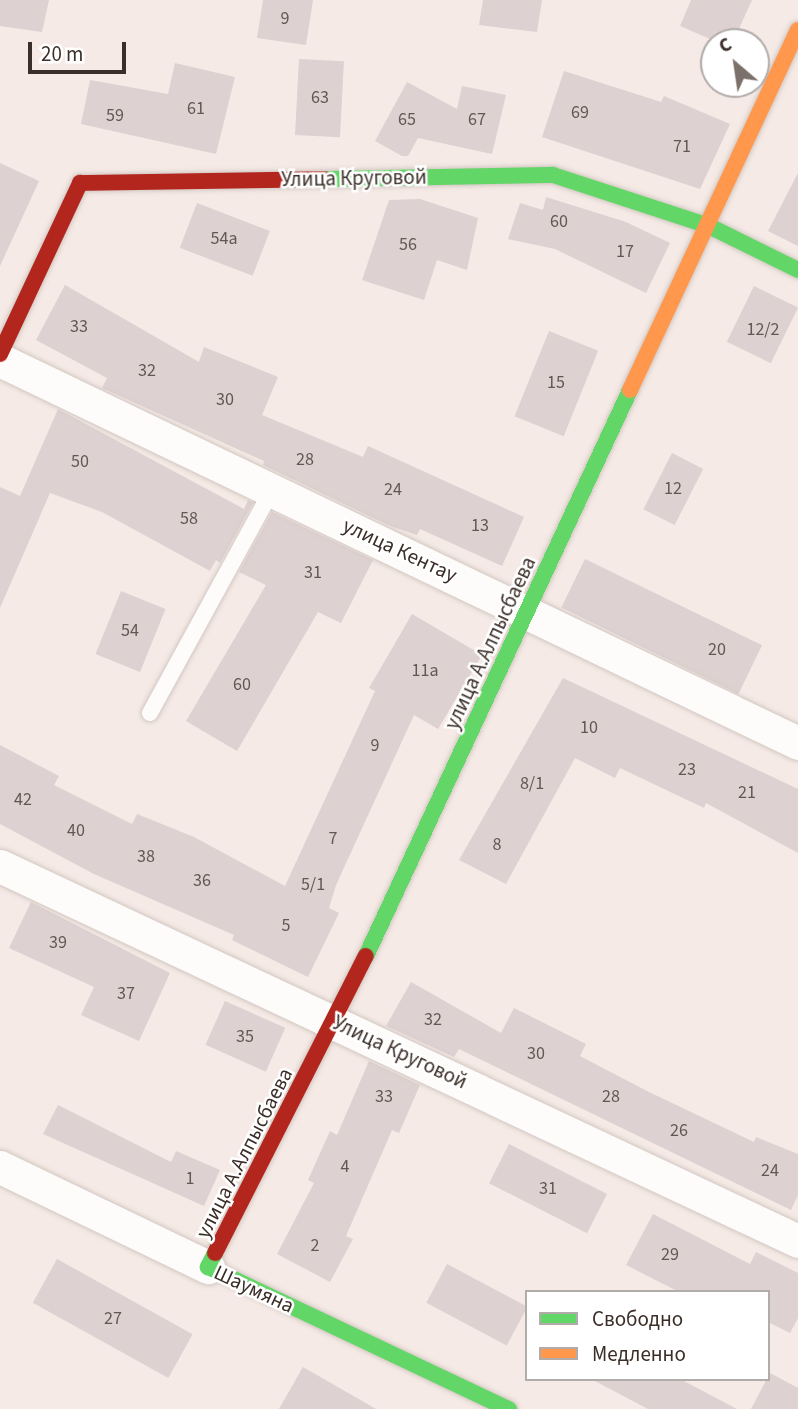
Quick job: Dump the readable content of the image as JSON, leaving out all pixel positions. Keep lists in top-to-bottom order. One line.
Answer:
{"streets":{"street":["Улица Круговой","улица Кентау","улица А.Алпысбаева","Шаумяна"]},"crossings":[["Улица Круговой","улица А.Алпысбаева"],["улица Кентау","улица А.Алпысбаева"],["улица А.Алпысбаева","Шаумяна"]],"house_numbers":["9","63","61","69","59","65","67","71","60","54а","56","17","33","12/2","32","15","30","28","50","12","24","58","13","31","54","20","11а","60","10","9","23","8/1","21","42","40","7","8","38","36","5/1","5","39","37","32","35","30","33","28","26","4","24","1","31","2","29","27"],"legend":["Свободно","Медленно"],"scale_bar":"20 m","north":"top left"}
